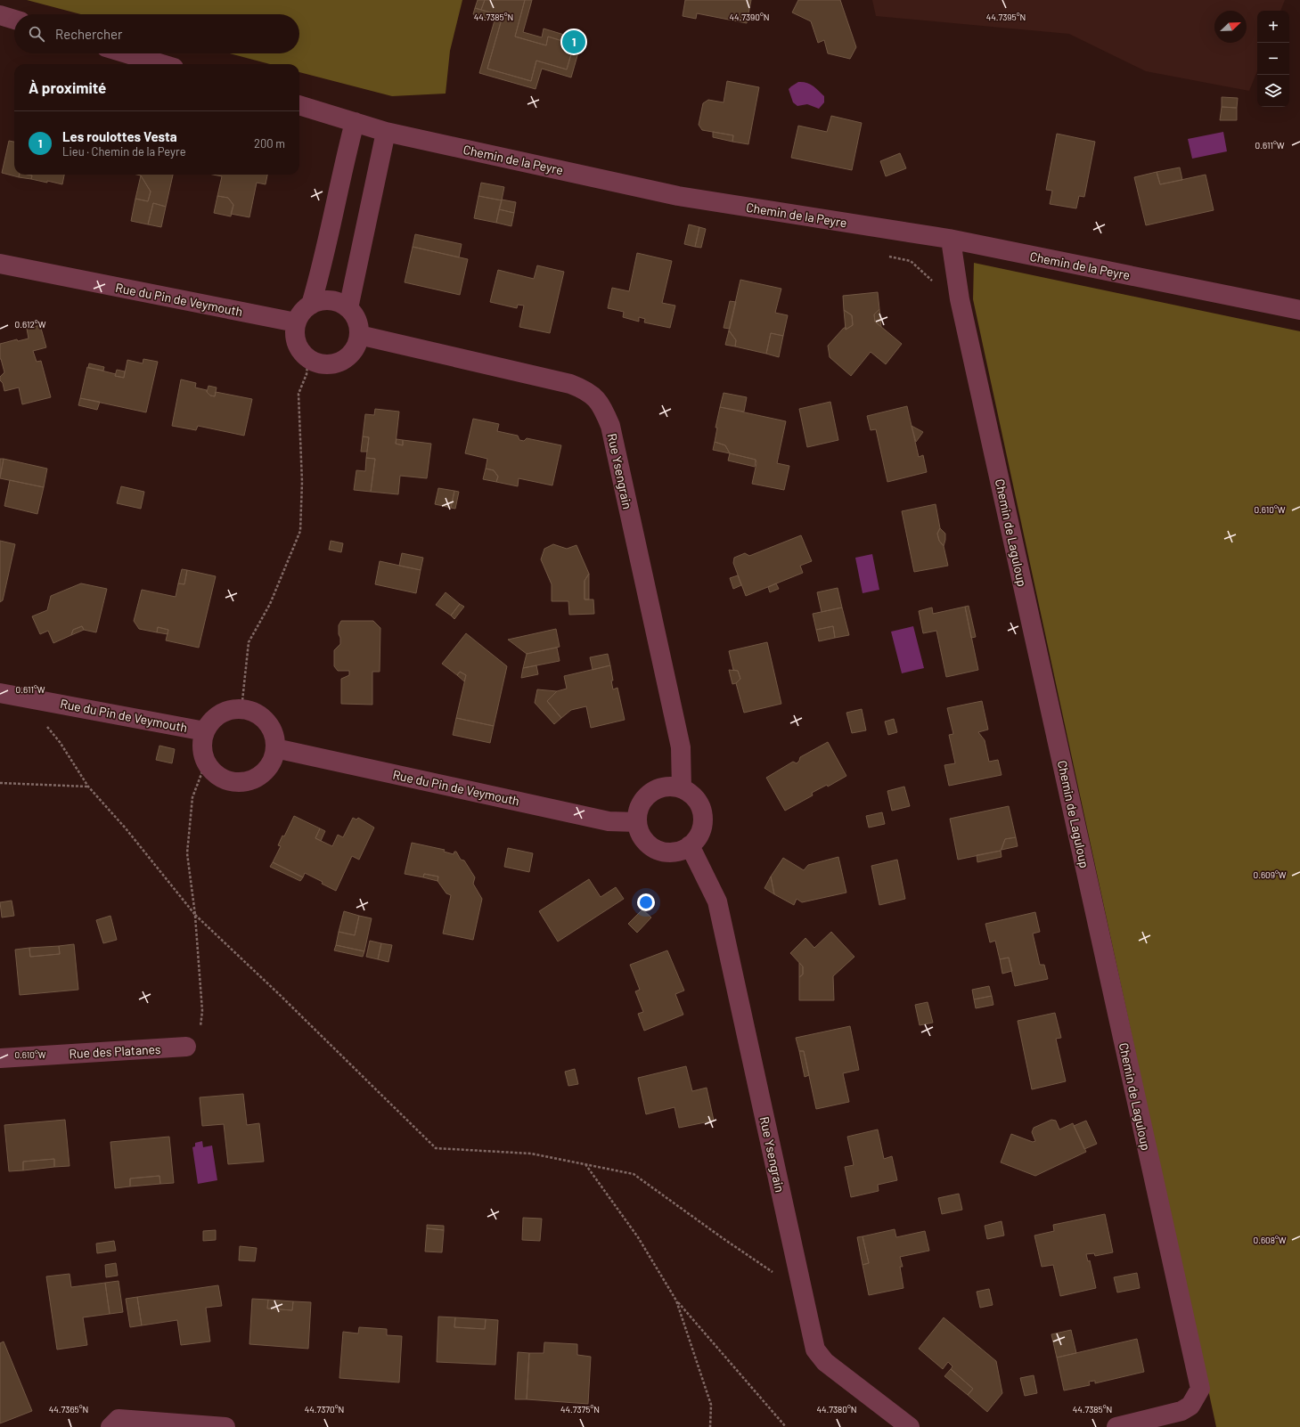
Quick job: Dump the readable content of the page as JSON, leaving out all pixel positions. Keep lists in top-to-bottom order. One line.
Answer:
{"streets":{"street":["Chemin de la Peyre","Rue du Pin de Veymouth","Rue Ysengrain","Chemin de Laguloup","Rue des Platanes"]},"crossings":[["Chemin de la Peyre","Chemin de Laguloup"],["Rue du Pin de Veymouth","Rue Ysengrain"]],"north":"top right","page":{"map_buttons":["+","−"],"search":"Rechercher","pins":"1","heading":"À proximité","list":[{"mark":"1","name":"Les roulottes Vesta","note":"Lieu · Chemin de la Peyre","value":"200 m"}]},"coordinates":["44.7385°N","44.7390°N","44.7395°N","0.611°W","0.612°W","0.610°W","0.609°W","0.608°W","44.7365°N","44.7370°N","44.7375°N","44.7380°N"]}
